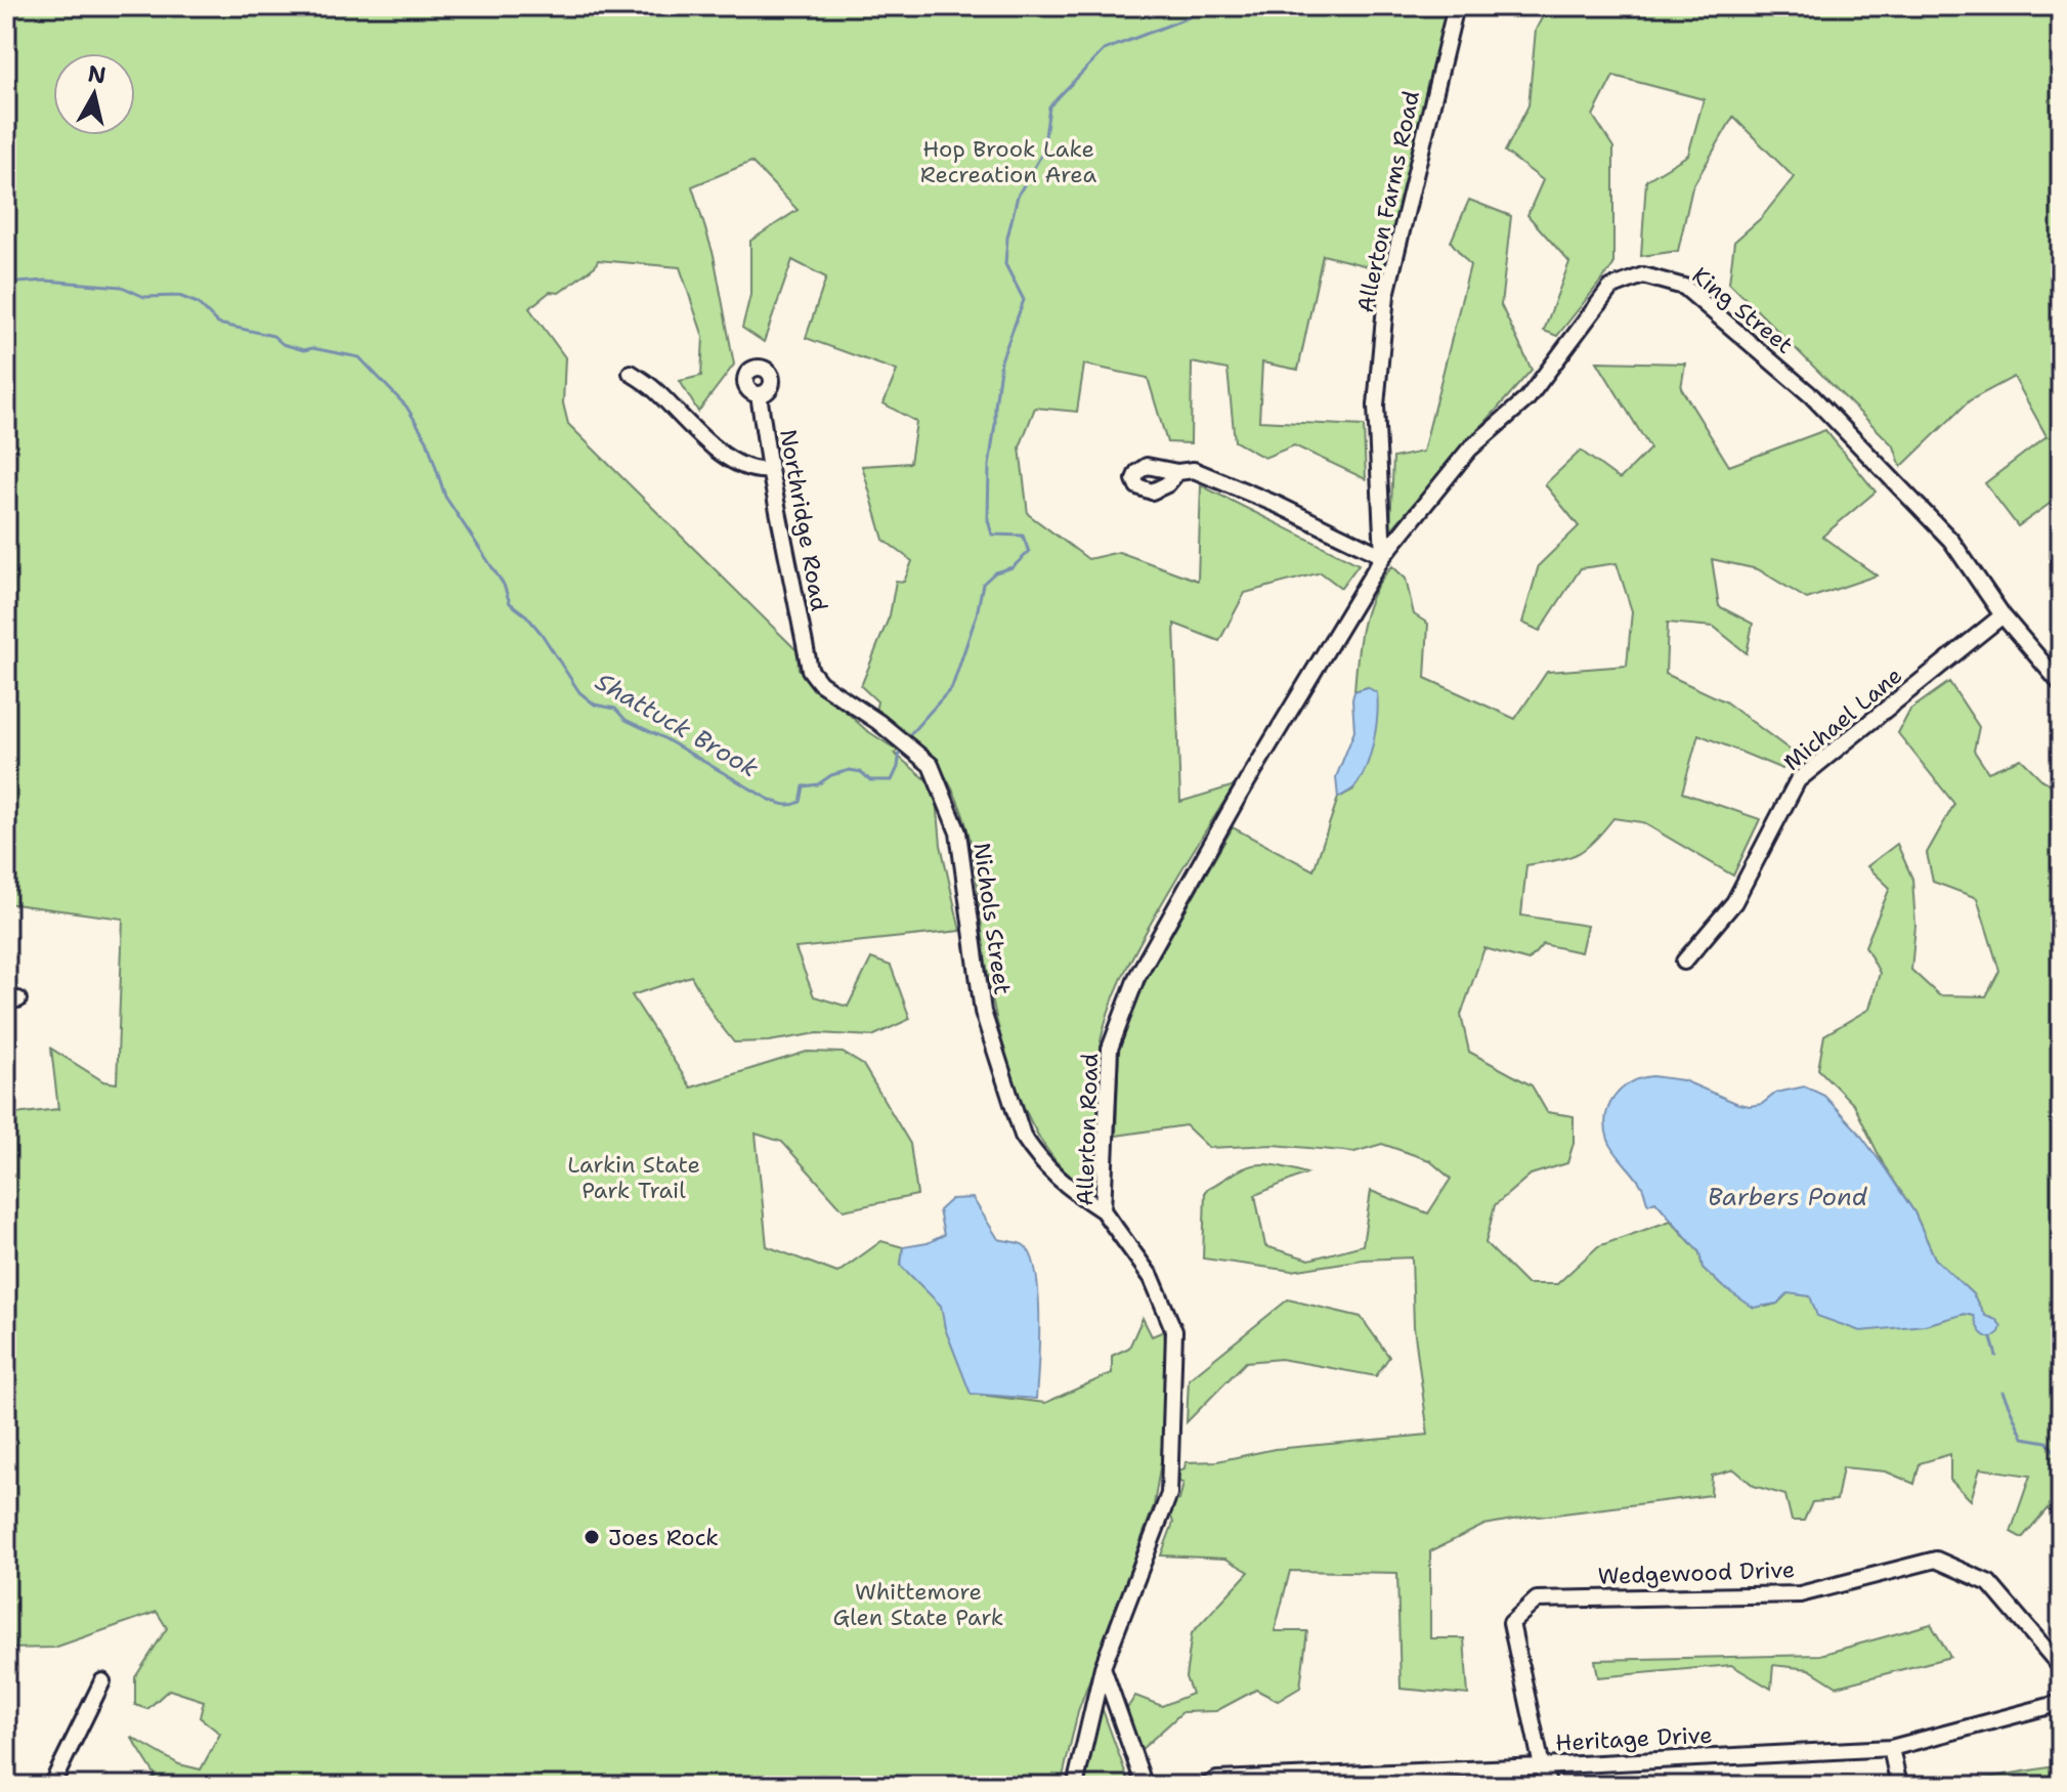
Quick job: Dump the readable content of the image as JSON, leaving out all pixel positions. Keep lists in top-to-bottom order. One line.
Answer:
{"streets":{"street":["Allerton Farms Road","King Street","Northridge Road","Michael Lane","Nichols Street","Allerton Road","Wedgewood Drive","Heritage Drive"]},"crossings":[["Allerton Farms Road","King Street"],["Allerton Farms Road","Allerton Road"],["King Street","Michael Lane"],["King Street","Allerton Road"],["Northridge Road","Nichols Street"],["Nichols Street","Allerton Road"],["Wedgewood Drive","Heritage Drive"]],"water":["Shattuck Brook","Barbers Pond"],"parks":["Hop Brook Lake Recreation Area","Larkin State Park Trail","Whittemore Glen State Park"],"places":["Joes Rock"],"north":"top"}
